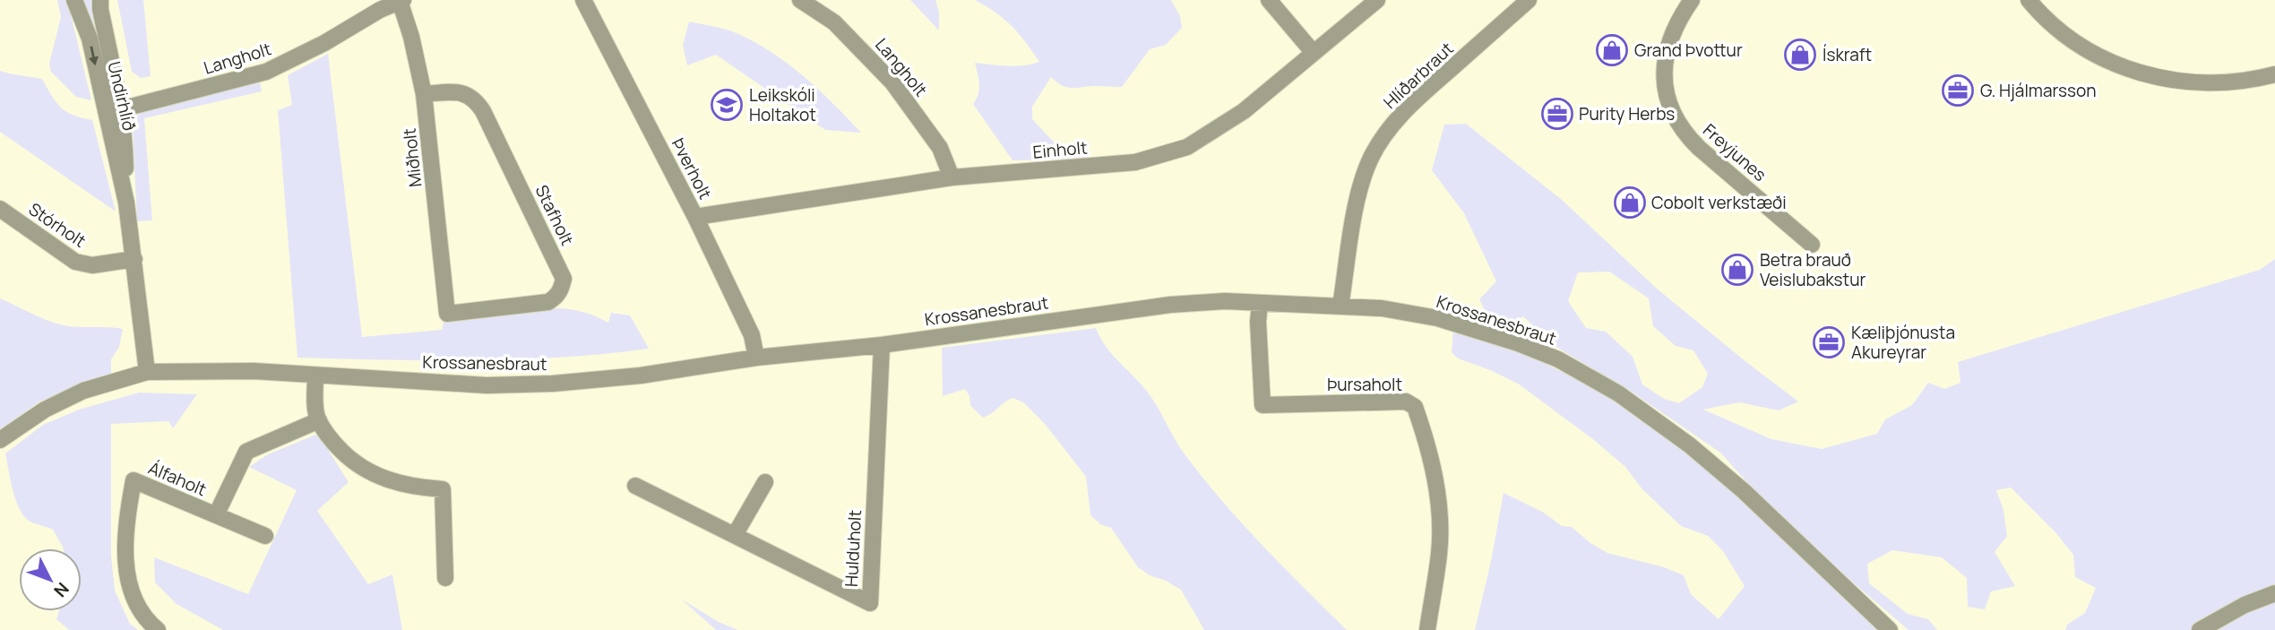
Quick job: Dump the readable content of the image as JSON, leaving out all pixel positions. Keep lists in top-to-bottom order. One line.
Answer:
{"streets":{"street":["Langholt","Hlíðarbraut","Undirhlíð","Einholt","Freyjunes","Miðholt","Þverholt","Stafholt","Stórholt","Krossanesbraut","Þursaholt","Álfaholt","Hulduholt"]},"crossings":[["Langholt","Undirhlíð"],["Langholt","Einholt"],["Langholt","Miðholt"],["Hlíðarbraut","Krossanesbraut"],["Undirhlíð","Stórholt"],["Undirhlíð","Krossanesbraut"],["Einholt","Þverholt"],["Miðholt","Stafholt"],["Þverholt","Krossanesbraut"],["Krossanesbraut","Þursaholt"],["Krossanesbraut","Hulduholt"]],"places":{"shop":["Grand Þvottur","Ískraft","Cobolt verkstæði","Betra brauð Veislubakstur"],"office":["G. Hjálmarsson","Purity Herbs","Kæliþjónusta Akureyrar"],"school or university":["Leikskóli Holtakot"]},"north":"bottom right"}
